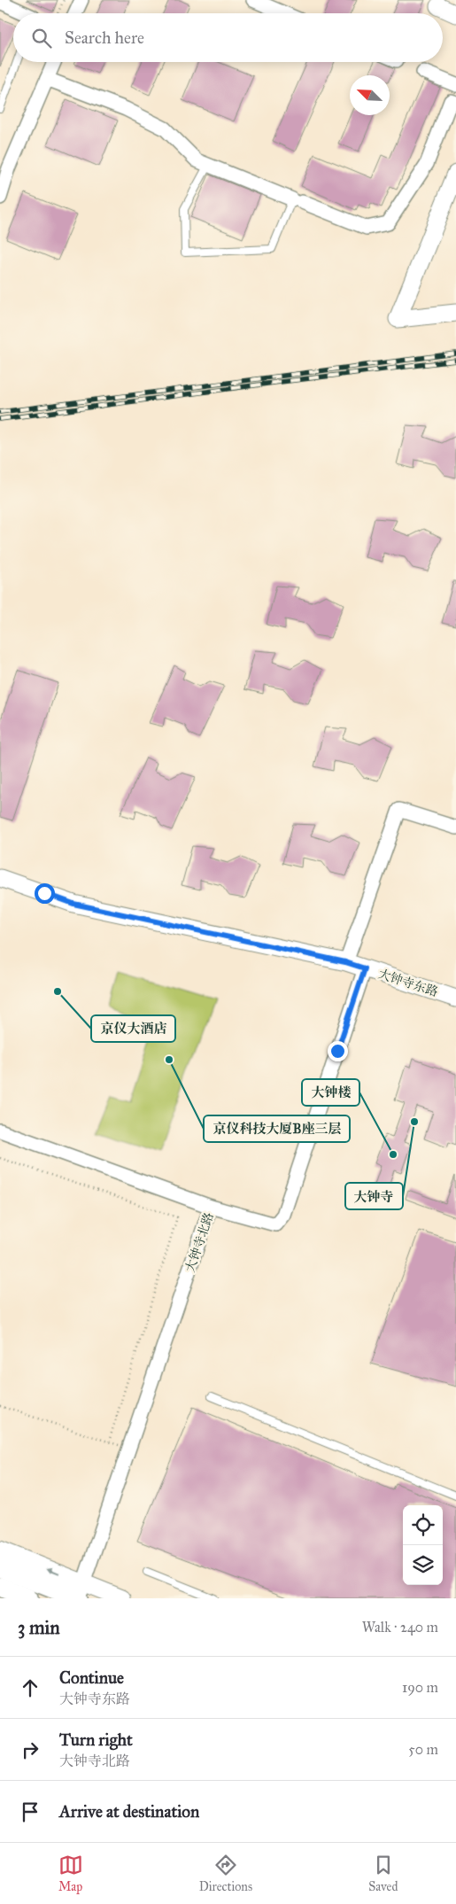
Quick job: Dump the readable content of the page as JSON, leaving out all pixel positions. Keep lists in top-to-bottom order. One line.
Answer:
{"streets":{"street":["大钟寺东路","大钟寺北路"]},"crossings":[["大钟寺东路","大钟寺北路"]],"places":["京仪大酒店","京仪科技大厦B座三层","大钟寺","大钟楼"],"north":"top left","page":{"search":"Search here","heading":["3 min","Walk · 240 m"],"list":[["Continue","大钟寺东路","190 m"],["Turn right","大钟寺北路","50 m"],"Arrive at destination"],"nav":["Map","Directions","Saved"]}}
